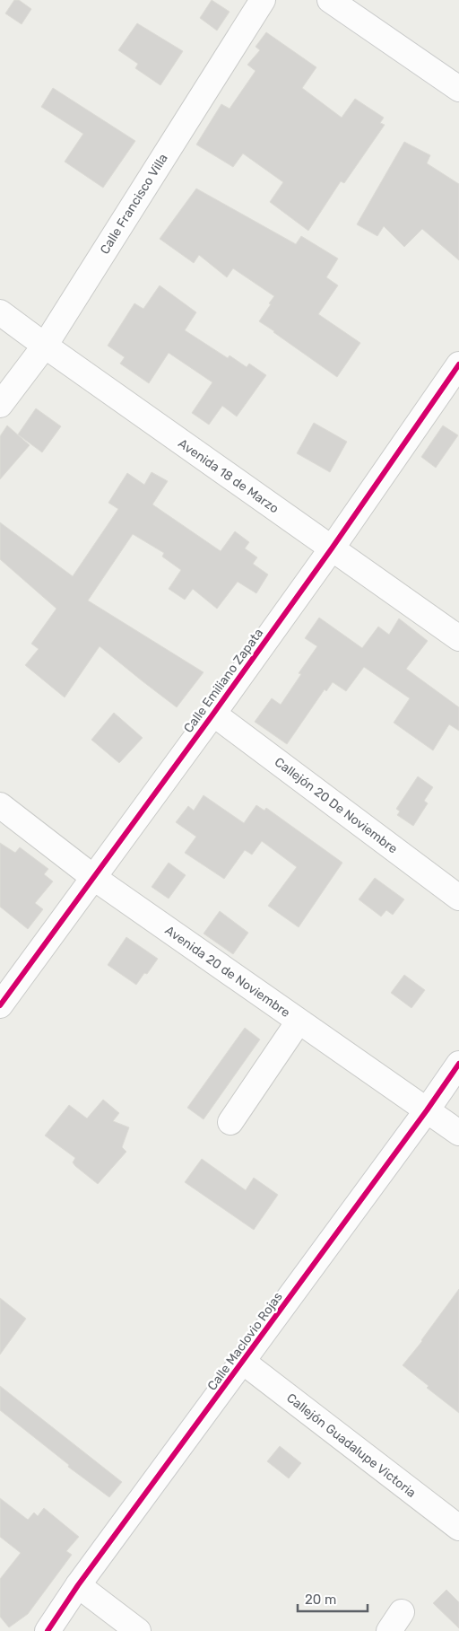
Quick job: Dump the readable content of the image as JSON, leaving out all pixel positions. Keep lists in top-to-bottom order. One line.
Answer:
{"streets":{"street":["Calle Francisco Villa","Avenida 18 de Marzo","Calle Emiliano Zapata","Callejón 20 De Noviembre","Avenida 20 de Noviembre","Calle Maclovio Rojas","Callejón Guadalupe Victoria"]},"crossings":[["Calle Francisco Villa","Avenida 18 de Marzo"],["Avenida 18 de Marzo","Calle Emiliano Zapata"],["Calle Emiliano Zapata","Callejón 20 De Noviembre"],["Calle Emiliano Zapata","Avenida 20 de Noviembre"],["Avenida 20 de Noviembre","Calle Maclovio Rojas"],["Calle Maclovio Rojas","Callejón Guadalupe Victoria"]],"scale_bar":"20 m"}
